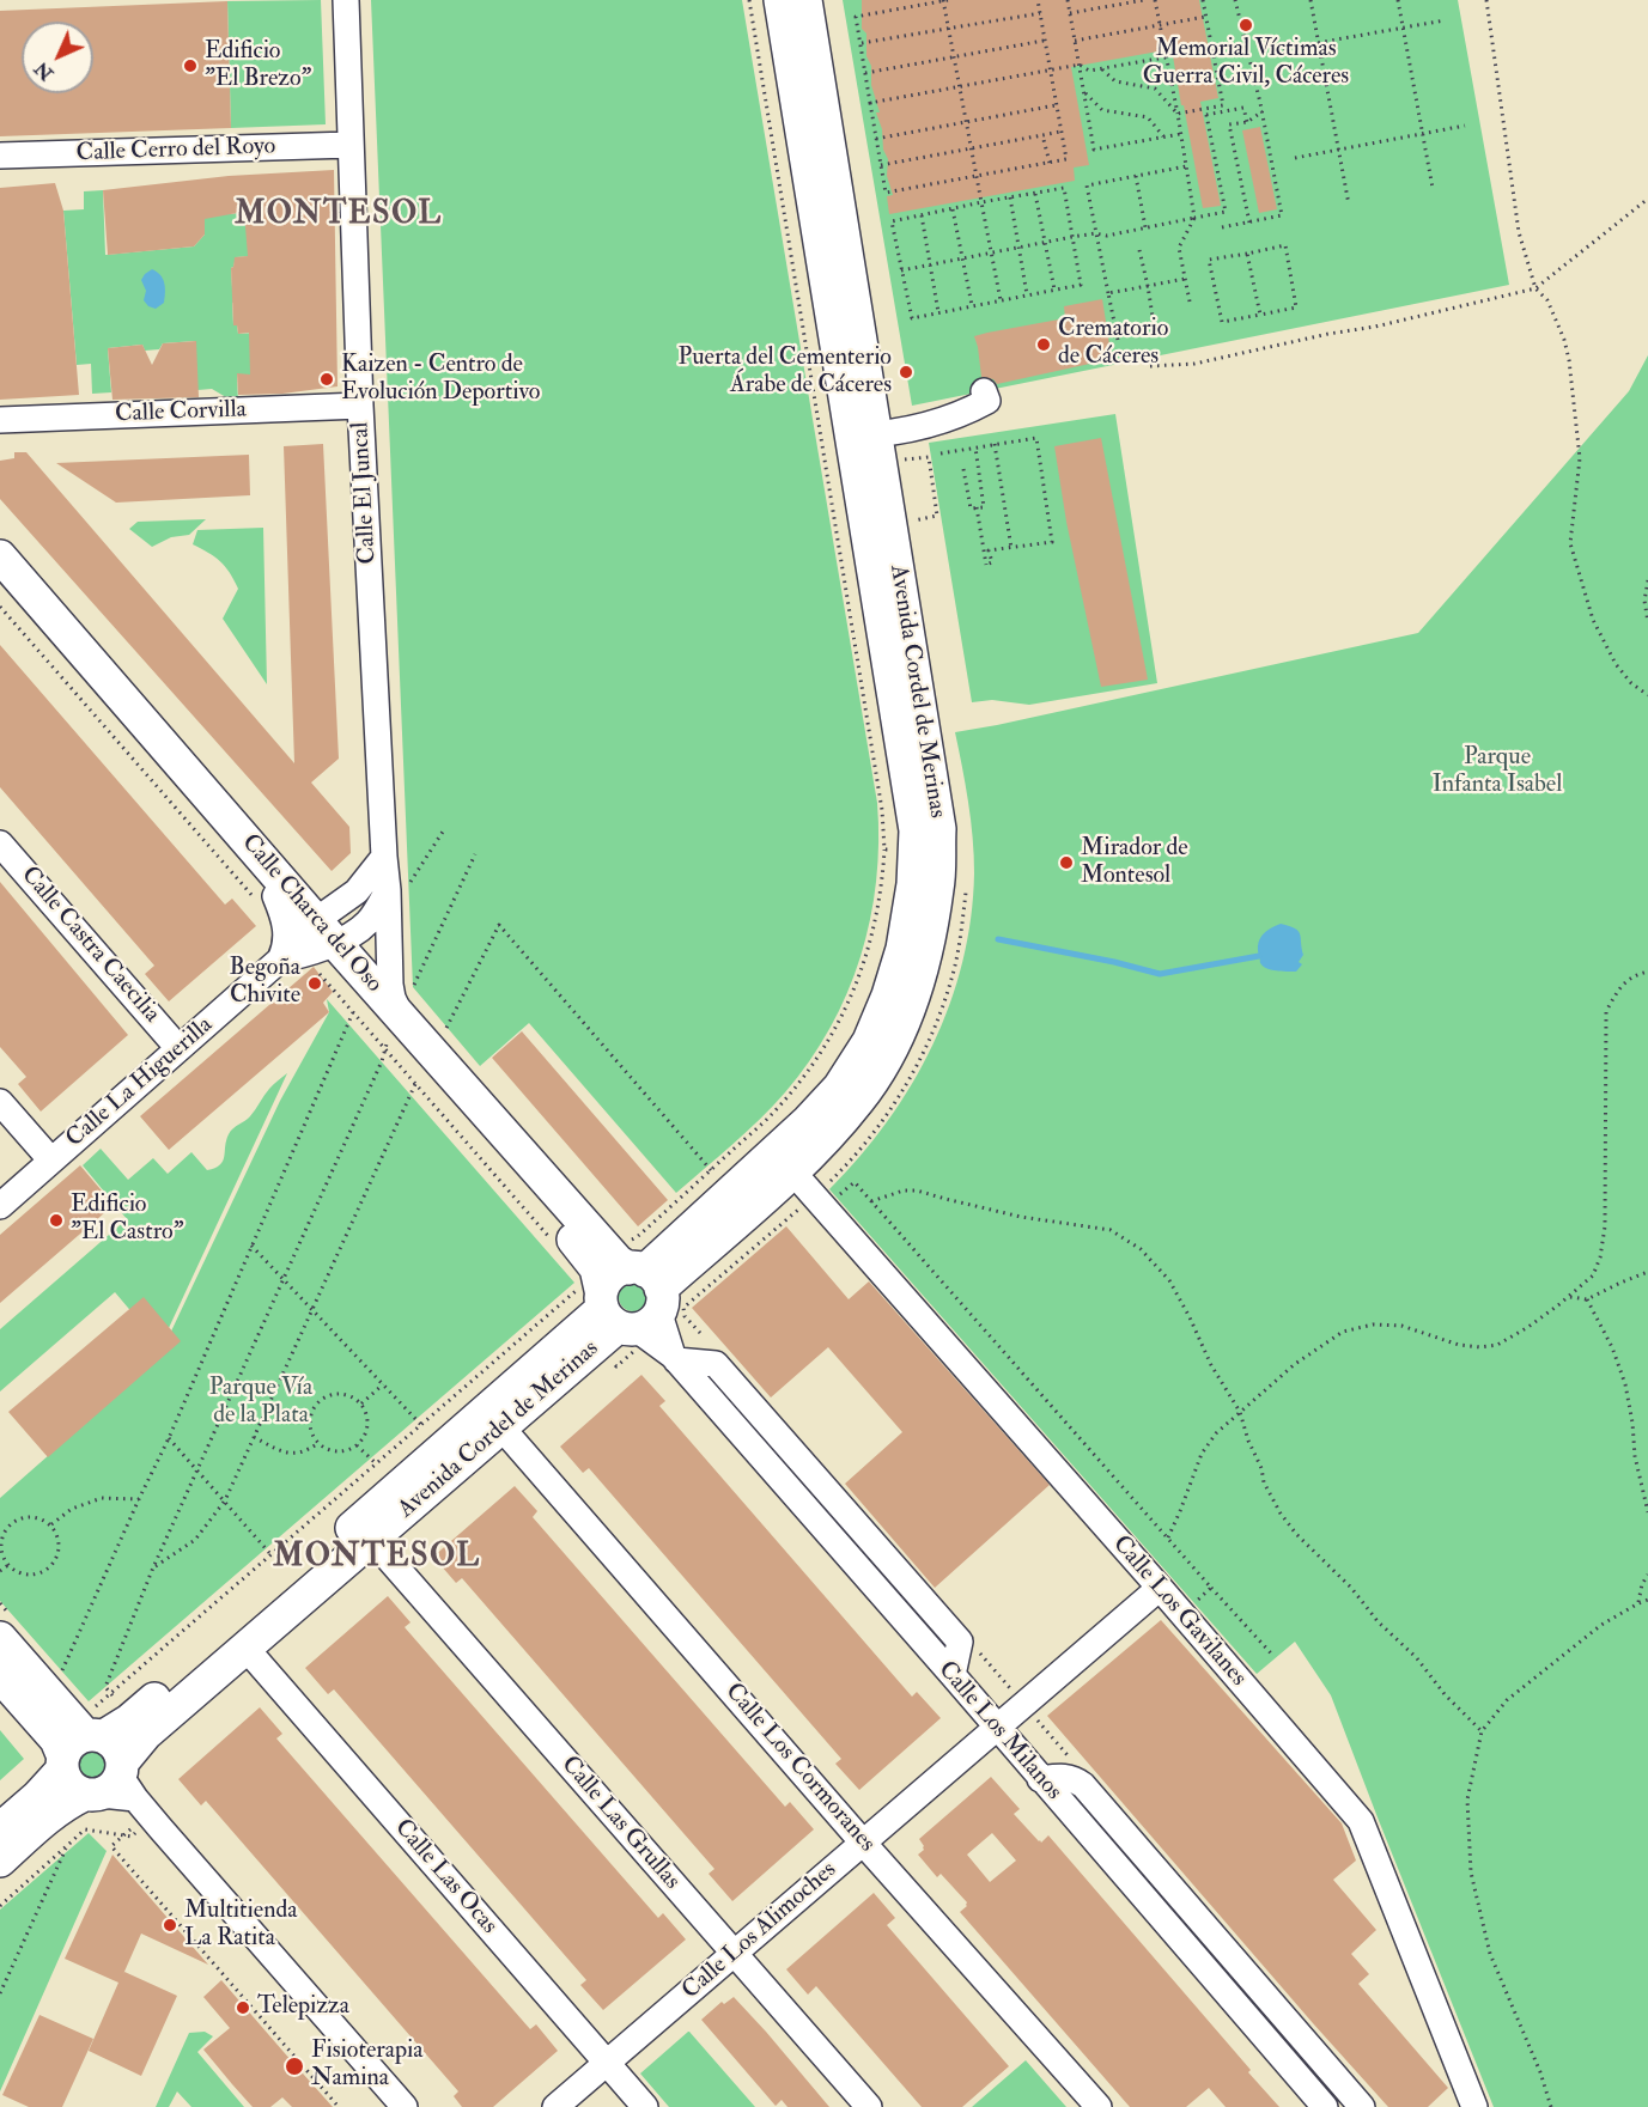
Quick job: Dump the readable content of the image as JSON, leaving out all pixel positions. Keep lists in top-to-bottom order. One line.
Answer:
{"streets":{"main road":["Avenida Cordel de Merinas","Calle Charca del Oso"],"street":["Calle Cerro del Royo","Calle Corvilla","Calle El Juncal","Calle Castra Caecilia","Calle La Higuerilla","Calle Los Gavilanes","Calle Los Milanos","Calle Los Cormoranes","Calle Las Grullas","Calle Las Ocas","Calle Los Alimoches"]},"crossings":[["Calle Cerro del Royo","Calle El Juncal"],["Calle Corvilla","Calle El Juncal"],["Calle El Juncal","Calle Charca del Oso"],["Avenida Cordel de Merinas","Calle Charca del Oso"],["Avenida Cordel de Merinas","Calle Los Gavilanes"],["Avenida Cordel de Merinas","Calle Los Milanos"],["Avenida Cordel de Merinas","Calle Los Cormoranes"],["Avenida Cordel de Merinas","Calle Las Grullas"],["Avenida Cordel de Merinas","Calle Las Ocas"],["Calle Charca del Oso","Calle La Higuerilla"],["Calle Charca del Oso","Calle Los Milanos"],["Calle Castra Caecilia","Calle La Higuerilla"],["Calle Los Gavilanes","Calle Los Alimoches"],["Calle Los Milanos","Calle Los Alimoches"],["Calle Los Cormoranes","Calle Los Alimoches"],["Calle Las Grullas","Calle Los Alimoches"],["Calle Las Ocas","Calle Los Alimoches"]],"districts":["MONTESOL","MONTESOL"],"parks":["Parque Infanta Isabel","Parque Vía de la Plata"],"places":["Memorial Víctimas Guerra Civil, Cáceres","Edificio \"El Brezo\"","Crematorio de Cáceres","Puerta del Cementerio Árabe de Cáceres","Kaizen - Centro de Evolución Deportivo","Mirador de Montesol","Begoña Chivite","Edificio \"El Castro\"","Multitienda La Ratita","Telepizza","Fisioterapia Namina"],"north":"bottom left"}
